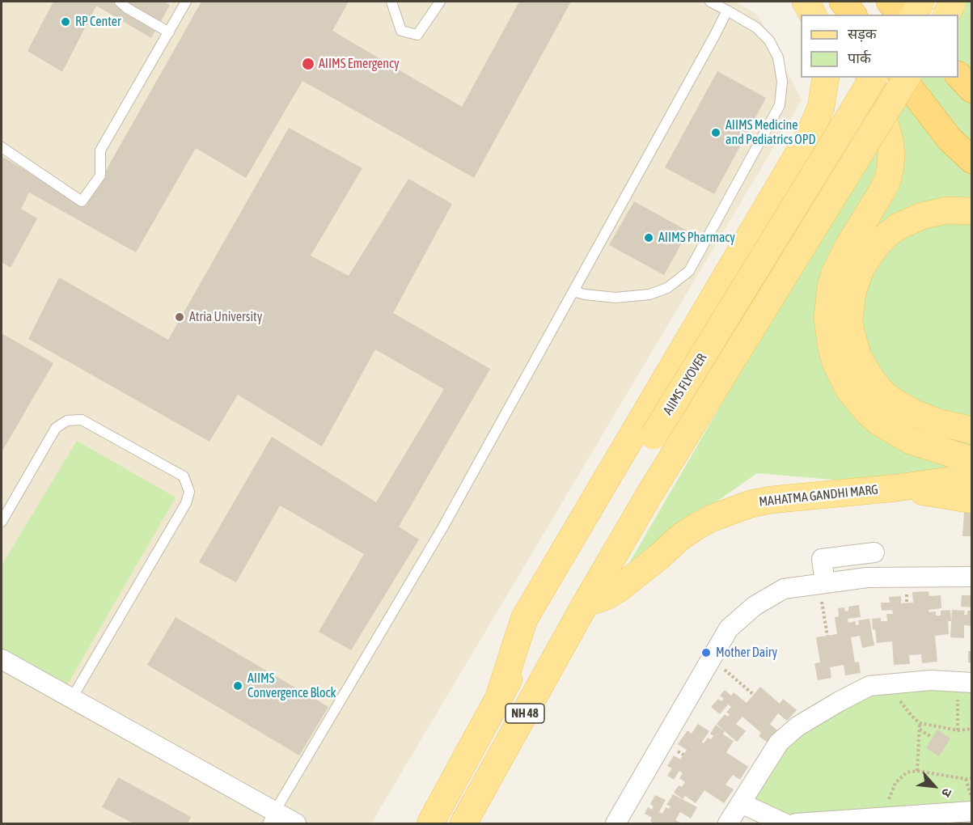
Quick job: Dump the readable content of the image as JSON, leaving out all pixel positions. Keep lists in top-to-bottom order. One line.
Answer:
{"streets":{"main road":["AIIMS FLYOVER","MAHATMA GANDHI MARG","NH 48"]},"crossings":[["MAHATMA GANDHI MARG","NH 48"]],"places":["RP Center","AIIMS Emergency","AIIMS Medicine and Pediatrics OPD","AIIMS Pharmacy","Atria University","Mother Dairy","AIIMS Convergence Block"],"legend":["सड़क","पार्क"],"north":"bottom right"}
